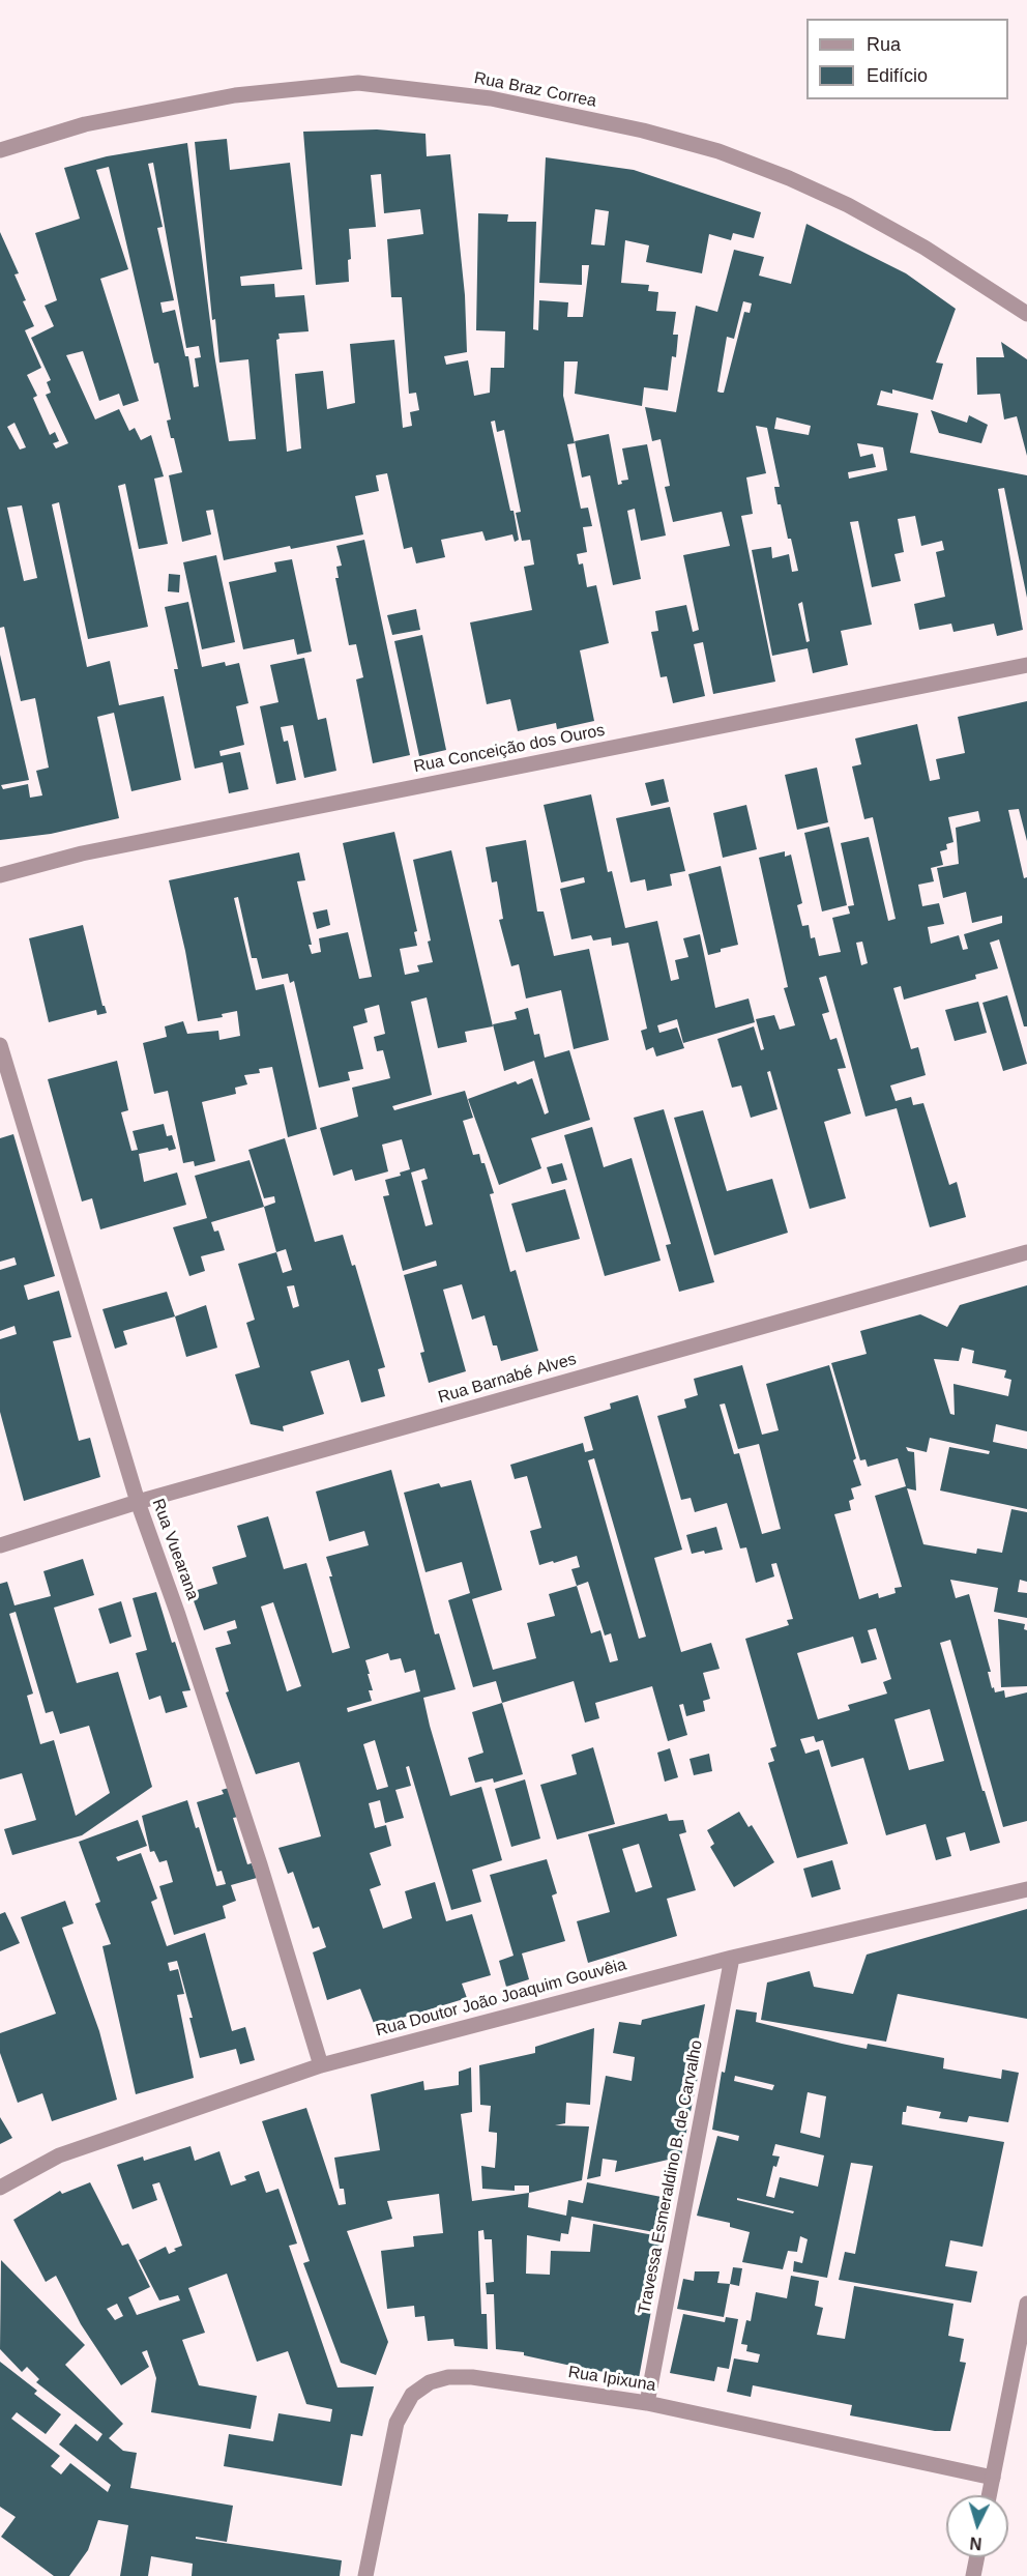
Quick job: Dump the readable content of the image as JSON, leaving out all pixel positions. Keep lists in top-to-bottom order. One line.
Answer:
{"streets":{"street":["Rua Braz Correa","Rua Conceição dos Ouros","Rua Barnabé Alves","Rua Vuearana","Rua Doutor João Joaquim Gouvêia","Travessa Esmeraldino B. de Carvalho","Rua Ipixuna"]},"crossings":[["Rua Barnabé Alves","Rua Vuearana"],["Rua Vuearana","Rua Doutor João Joaquim Gouvêia"],["Rua Doutor João Joaquim Gouvêia","Travessa Esmeraldino B. de Carvalho"],["Travessa Esmeraldino B. de Carvalho","Rua Ipixuna"]],"legend":["Rua","Edifício"],"north":"bottom"}
